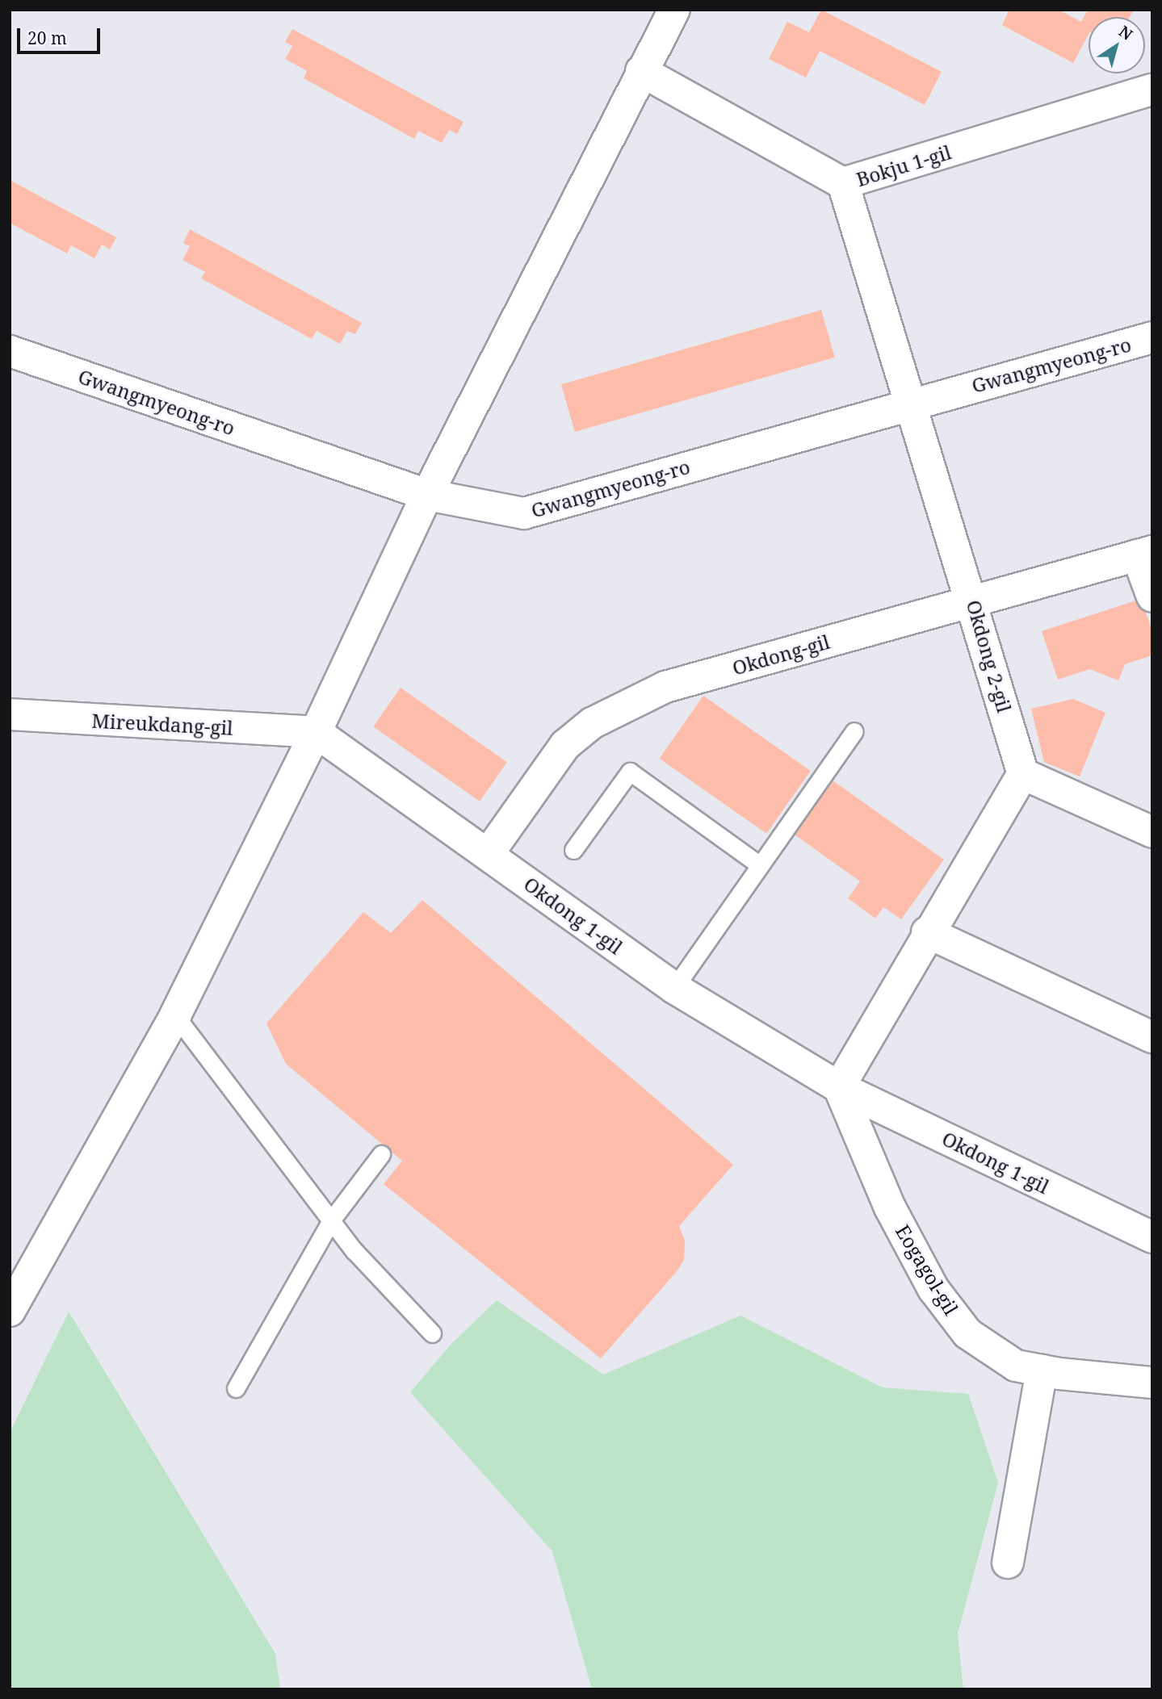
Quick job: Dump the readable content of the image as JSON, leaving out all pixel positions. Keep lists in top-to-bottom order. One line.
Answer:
{"streets":{"street":["Bokju 1-gil","Gwangmyeong-ro","Okdong-gil","Okdong 2-gil","Mireukdang-gil","Okdong 1-gil","Eogagol-gil"]},"crossings":[["Bokju 1-gil","Okdong 2-gil"],["Gwangmyeong-ro","Okdong 2-gil"],["Okdong-gil","Okdong 2-gil"],["Okdong-gil","Okdong 1-gil"],["Mireukdang-gil","Okdong 1-gil"],["Okdong 1-gil","Eogagol-gil"]],"scale_bar":"20 m","north":"top right"}
